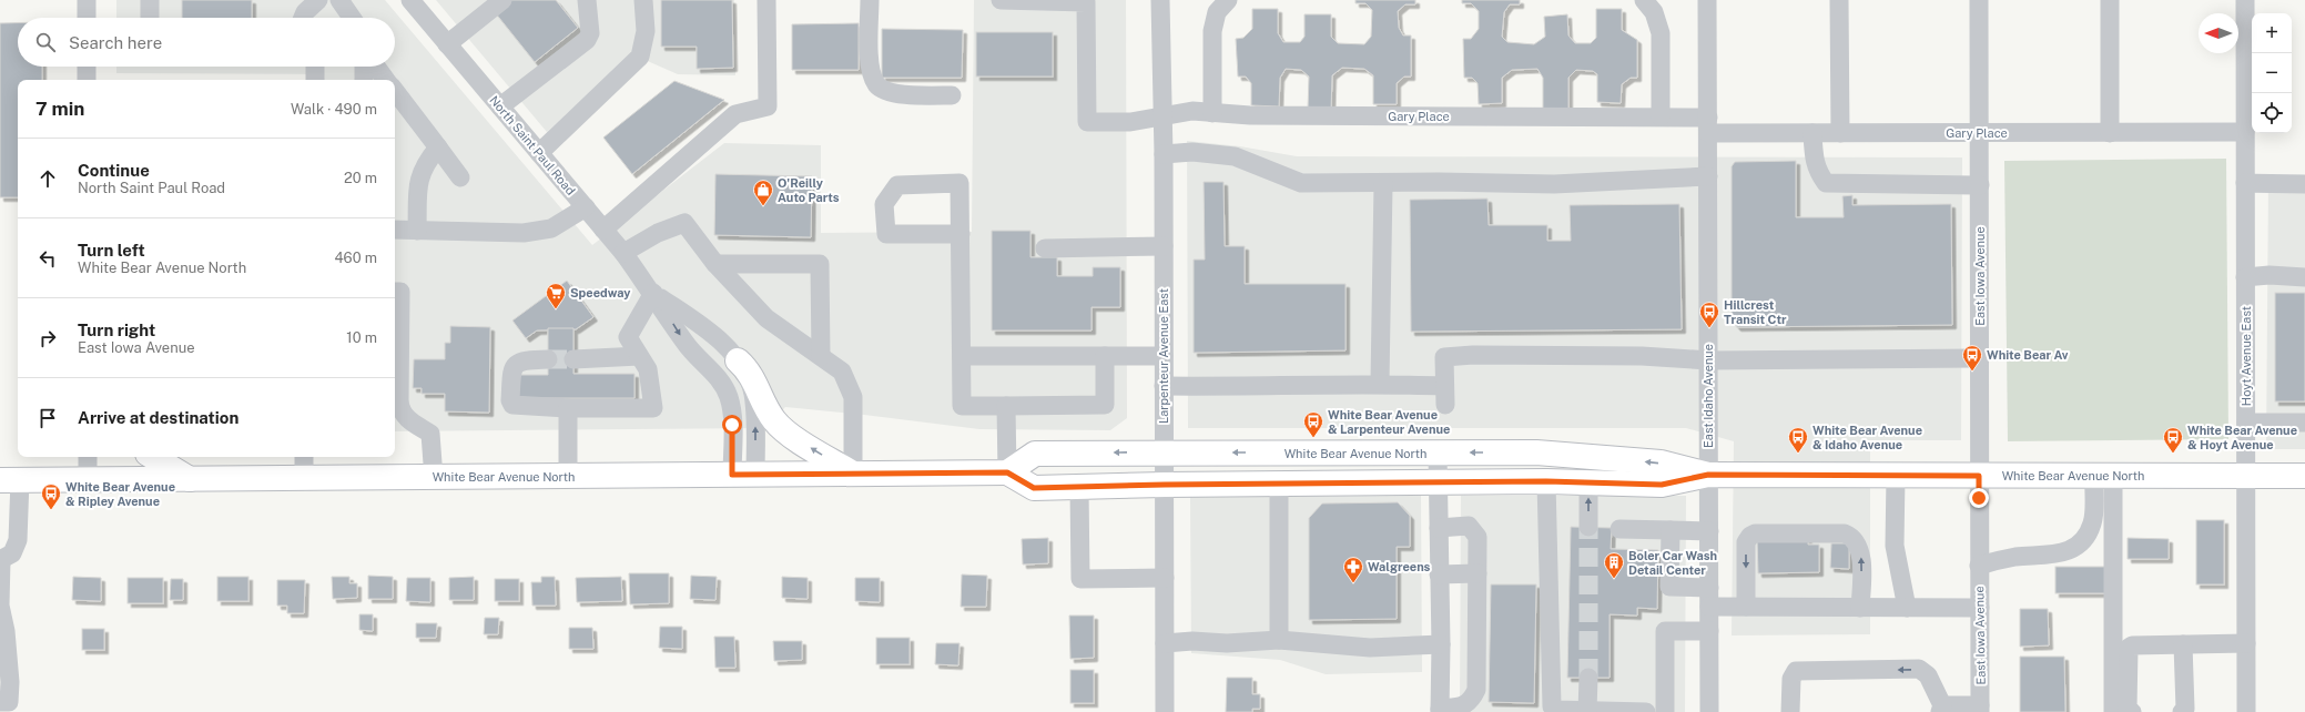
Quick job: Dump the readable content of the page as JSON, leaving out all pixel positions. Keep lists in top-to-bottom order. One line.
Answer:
{"streets":{"main road":["White Bear Avenue North"],"street":["Gary Place","North Saint Paul Road","East Iowa Avenue","Larpenteur Avenue East","Hoyt Avenue East","East Idaho Avenue"]},"crossings":[["Gary Place","East Iowa Avenue"],["Gary Place","Larpenteur Avenue East"],["Gary Place","Hoyt Avenue East"],["Gary Place","East Idaho Avenue"],["North Saint Paul Road","White Bear Avenue North"],["East Iowa Avenue","White Bear Avenue North"],["Larpenteur Avenue East","White Bear Avenue North"],["Hoyt Avenue East","White Bear Avenue North"],["East Idaho Avenue","White Bear Avenue North"]],"places":{"shop":["O'Reilly Auto Parts"],"supermarket":["Speedway"],"bus stop":["Hillcrest Transit Ctr","White Bear Av","White Bear Avenue & Larpenteur Avenue","White Bear Avenue & Idaho Avenue","White Bear Avenue & Hoyt Avenue","White Bear Avenue & Ripley Avenue"],"building":["Boler Car Wash Detail Center"],"pharmacy":["Walgreens"]},"north":"left","page":{"map_buttons":["+","−"],"search":"Search here","heading":["7 min","Walk · 490 m"],"list":[["Continue","North Saint Paul Road","20 m"],["Turn left","White Bear Avenue North","460 m"],["Turn right","East Iowa Avenue","10 m"],"Arrive at destination"]}}
